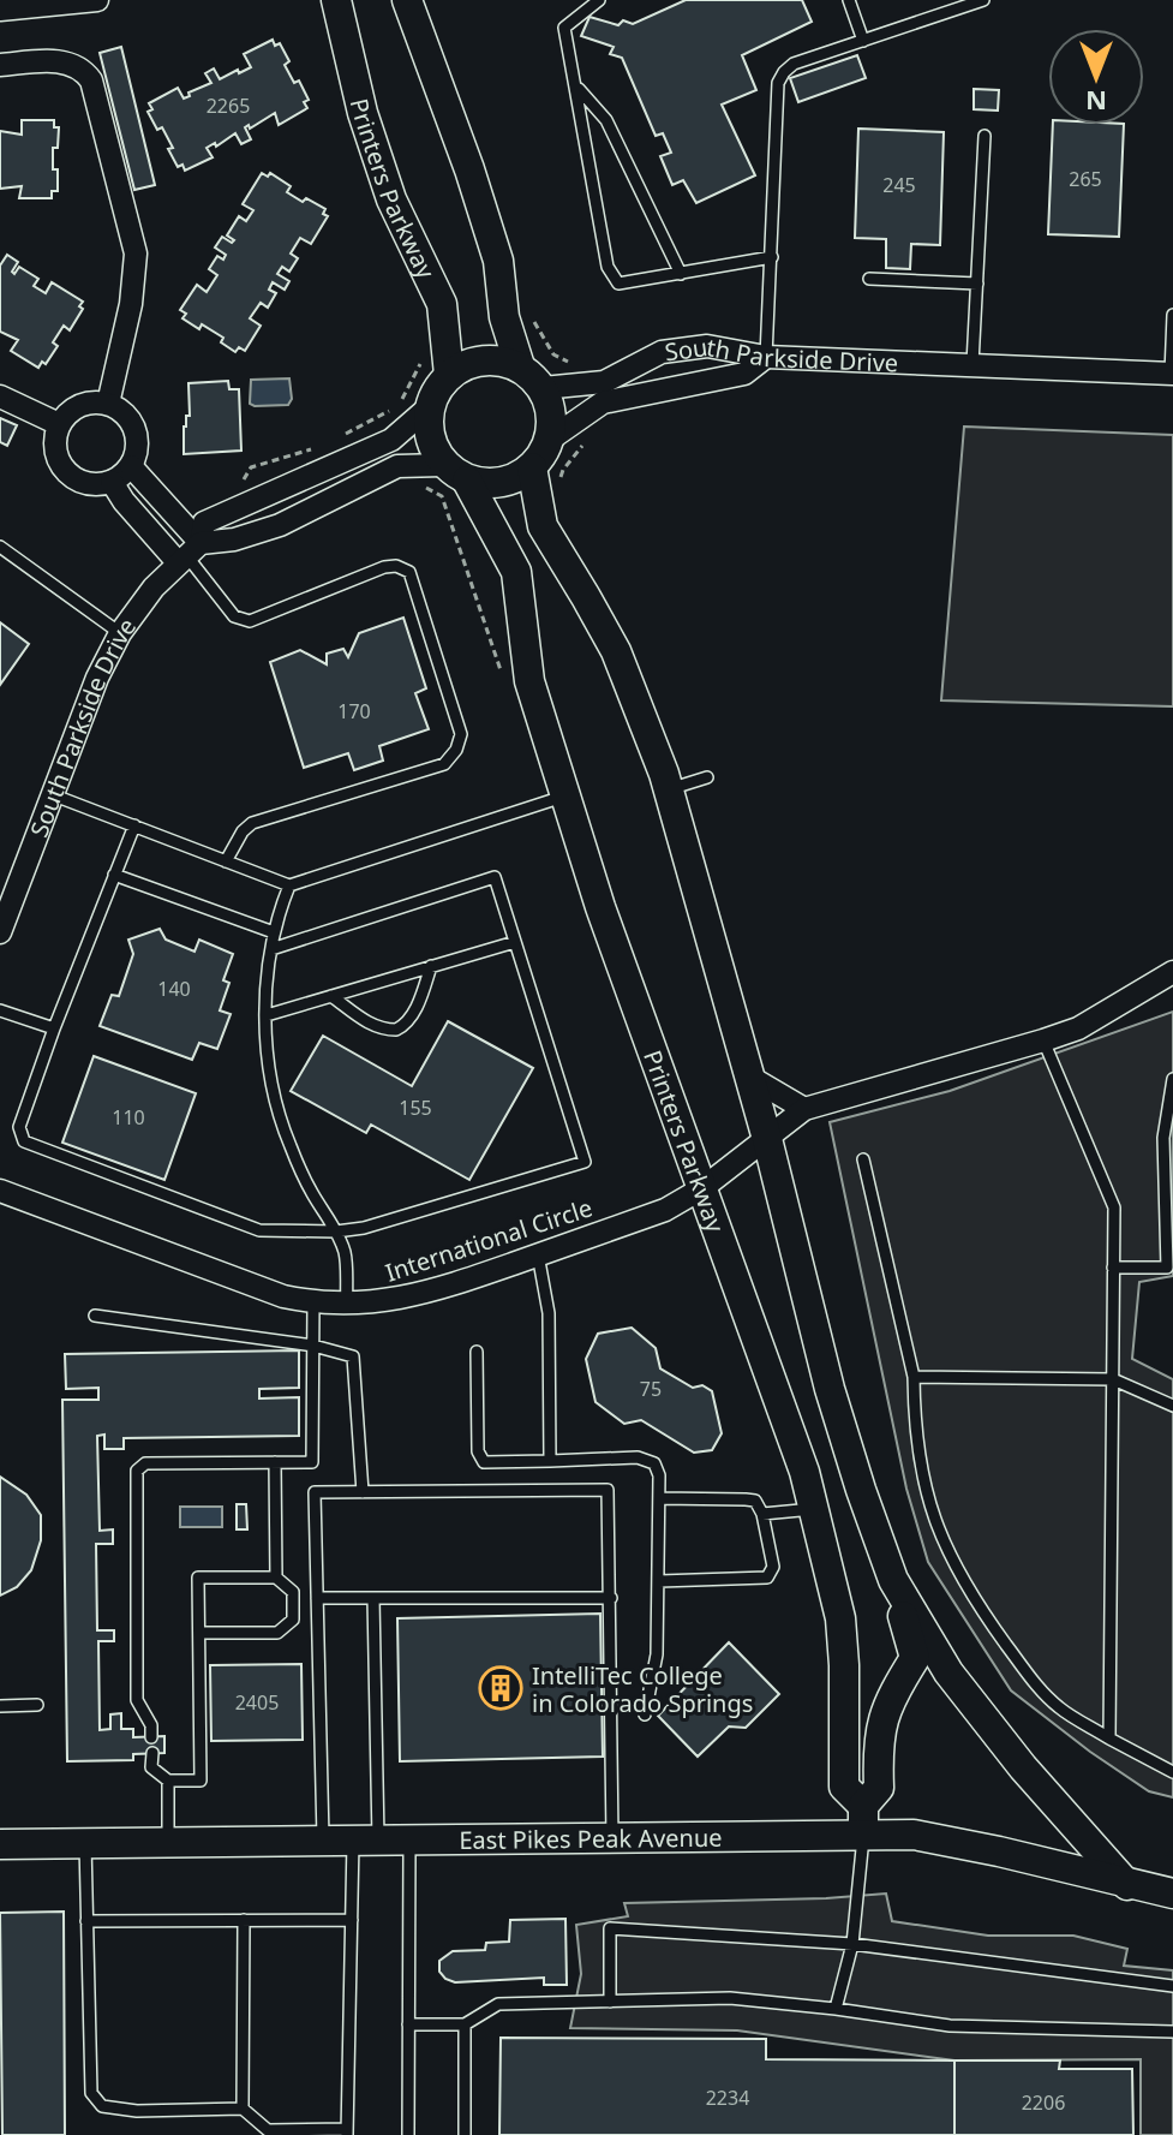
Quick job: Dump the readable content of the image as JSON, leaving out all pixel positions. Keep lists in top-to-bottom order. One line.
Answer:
{"streets":{"main road":["Printers Parkway","South Parkside Drive","East Pikes Peak Avenue"],"street":["International Circle"]},"crossings":[["Printers Parkway","South Parkside Drive"],["Printers Parkway","International Circle"],["Printers Parkway","East Pikes Peak Avenue"]],"places":{"building":["IntelliTec College in Colorado Springs"]},"house_numbers":["2265","265","245","170","140","155","110","75","2405","2234","2206"],"north":"bottom"}
